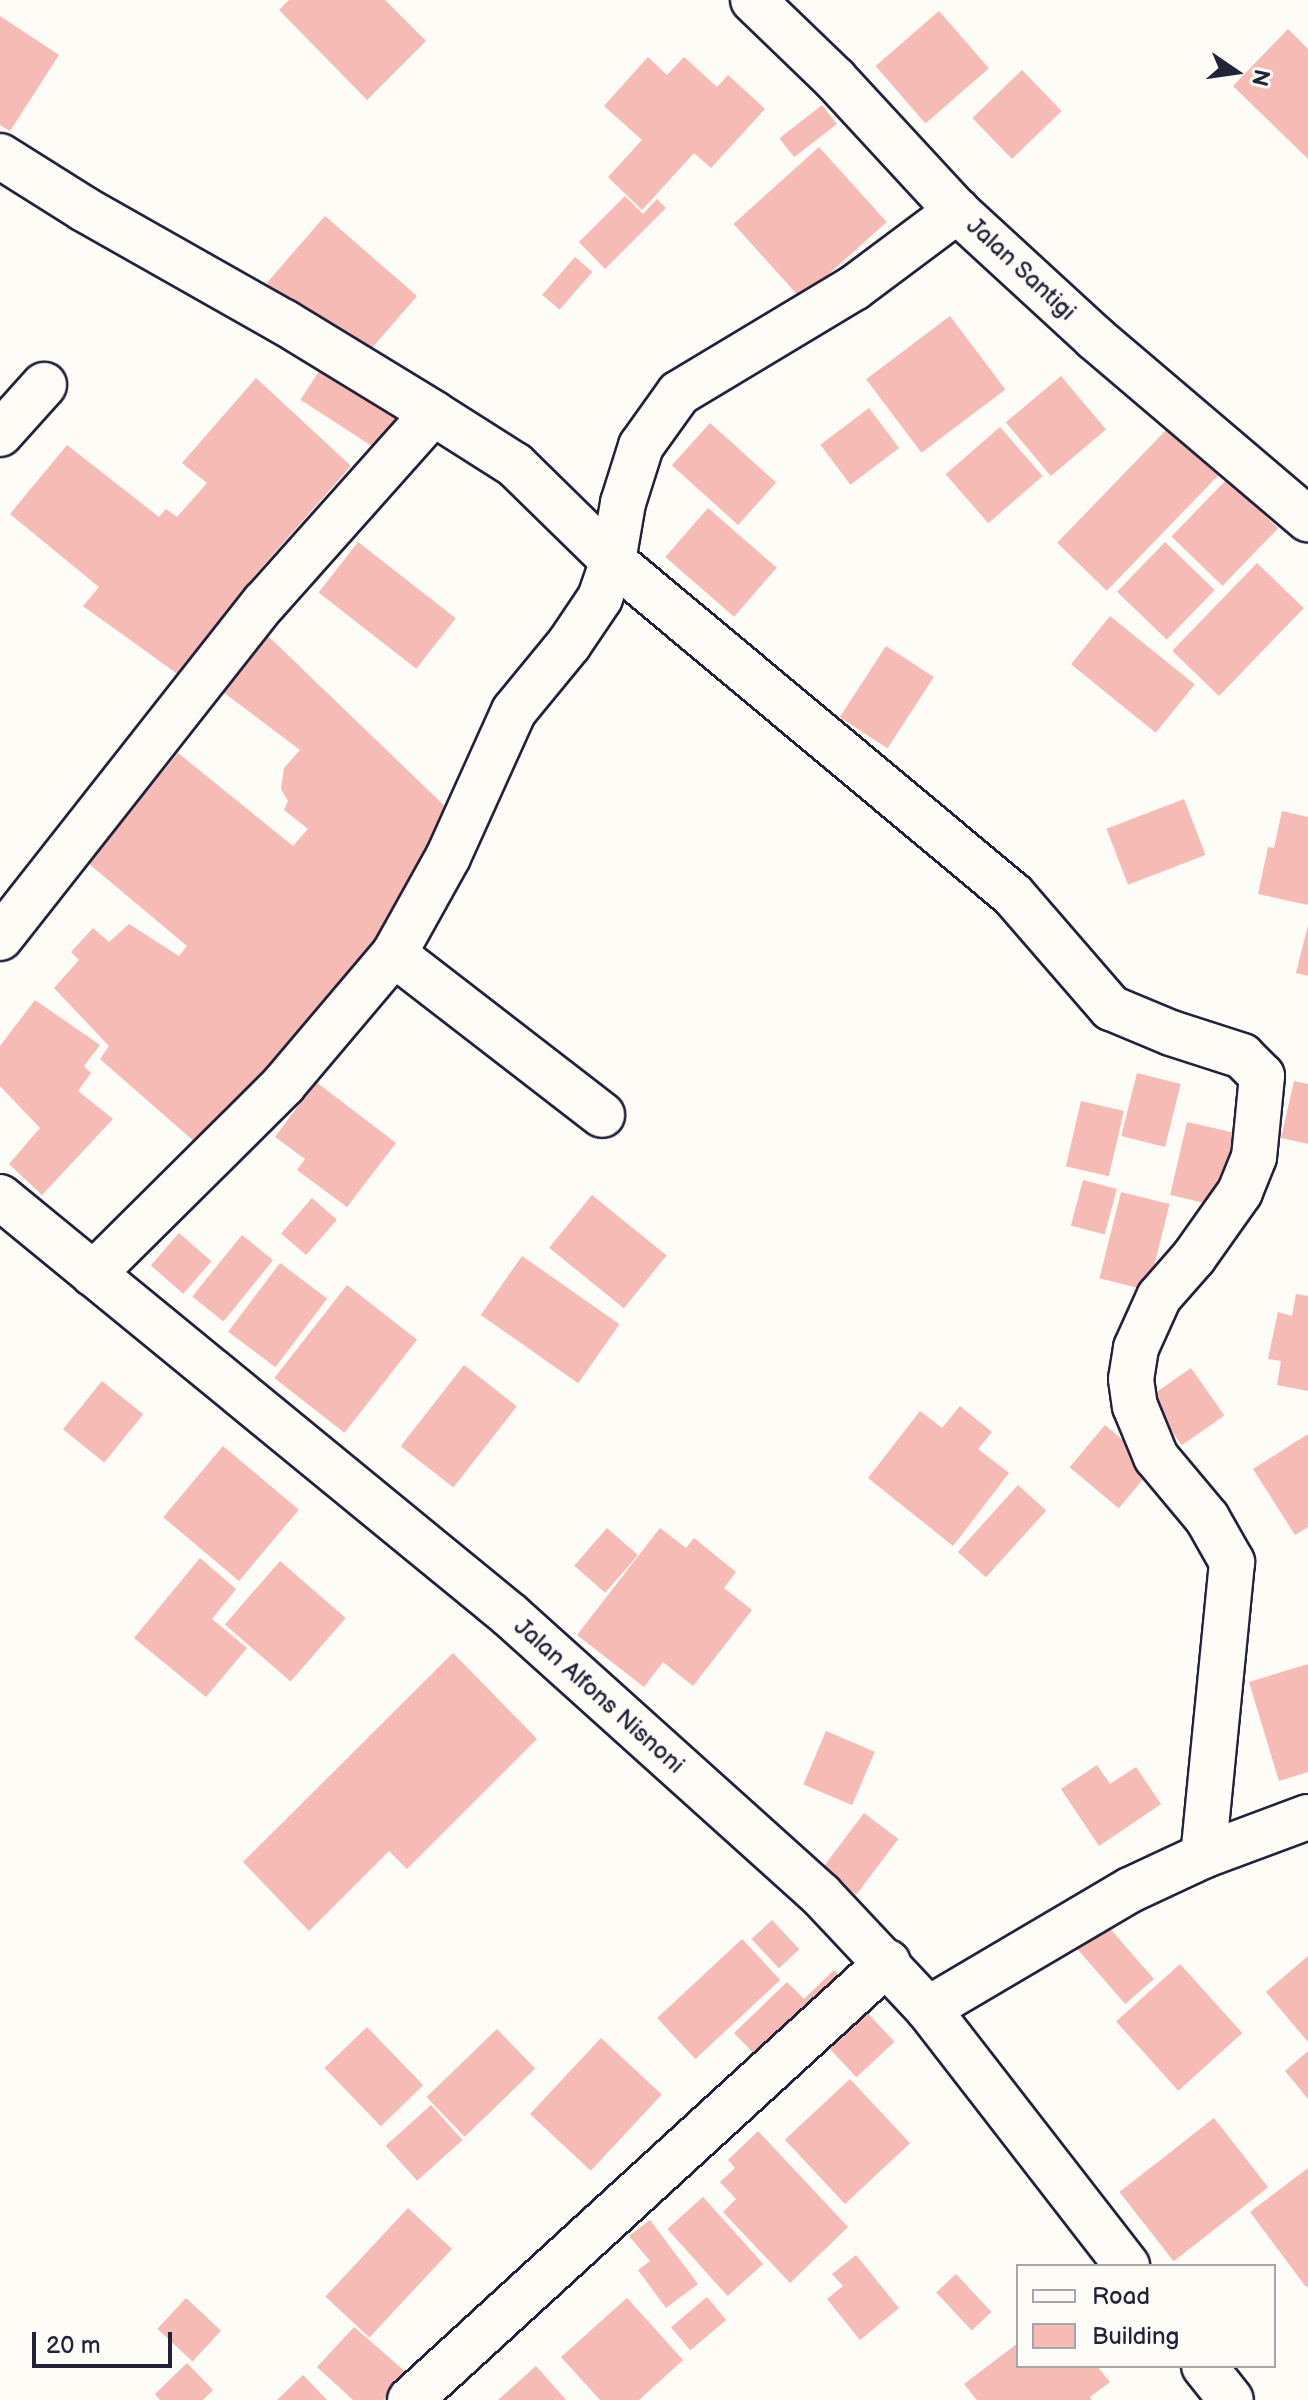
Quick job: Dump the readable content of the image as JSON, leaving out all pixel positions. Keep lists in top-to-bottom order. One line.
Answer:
{"streets":{"street":["Jalan Santigi","Jalan Alfons Nisnoni"]},"legend":["Road","Building"],"scale_bar":"20 m","north":"right"}
